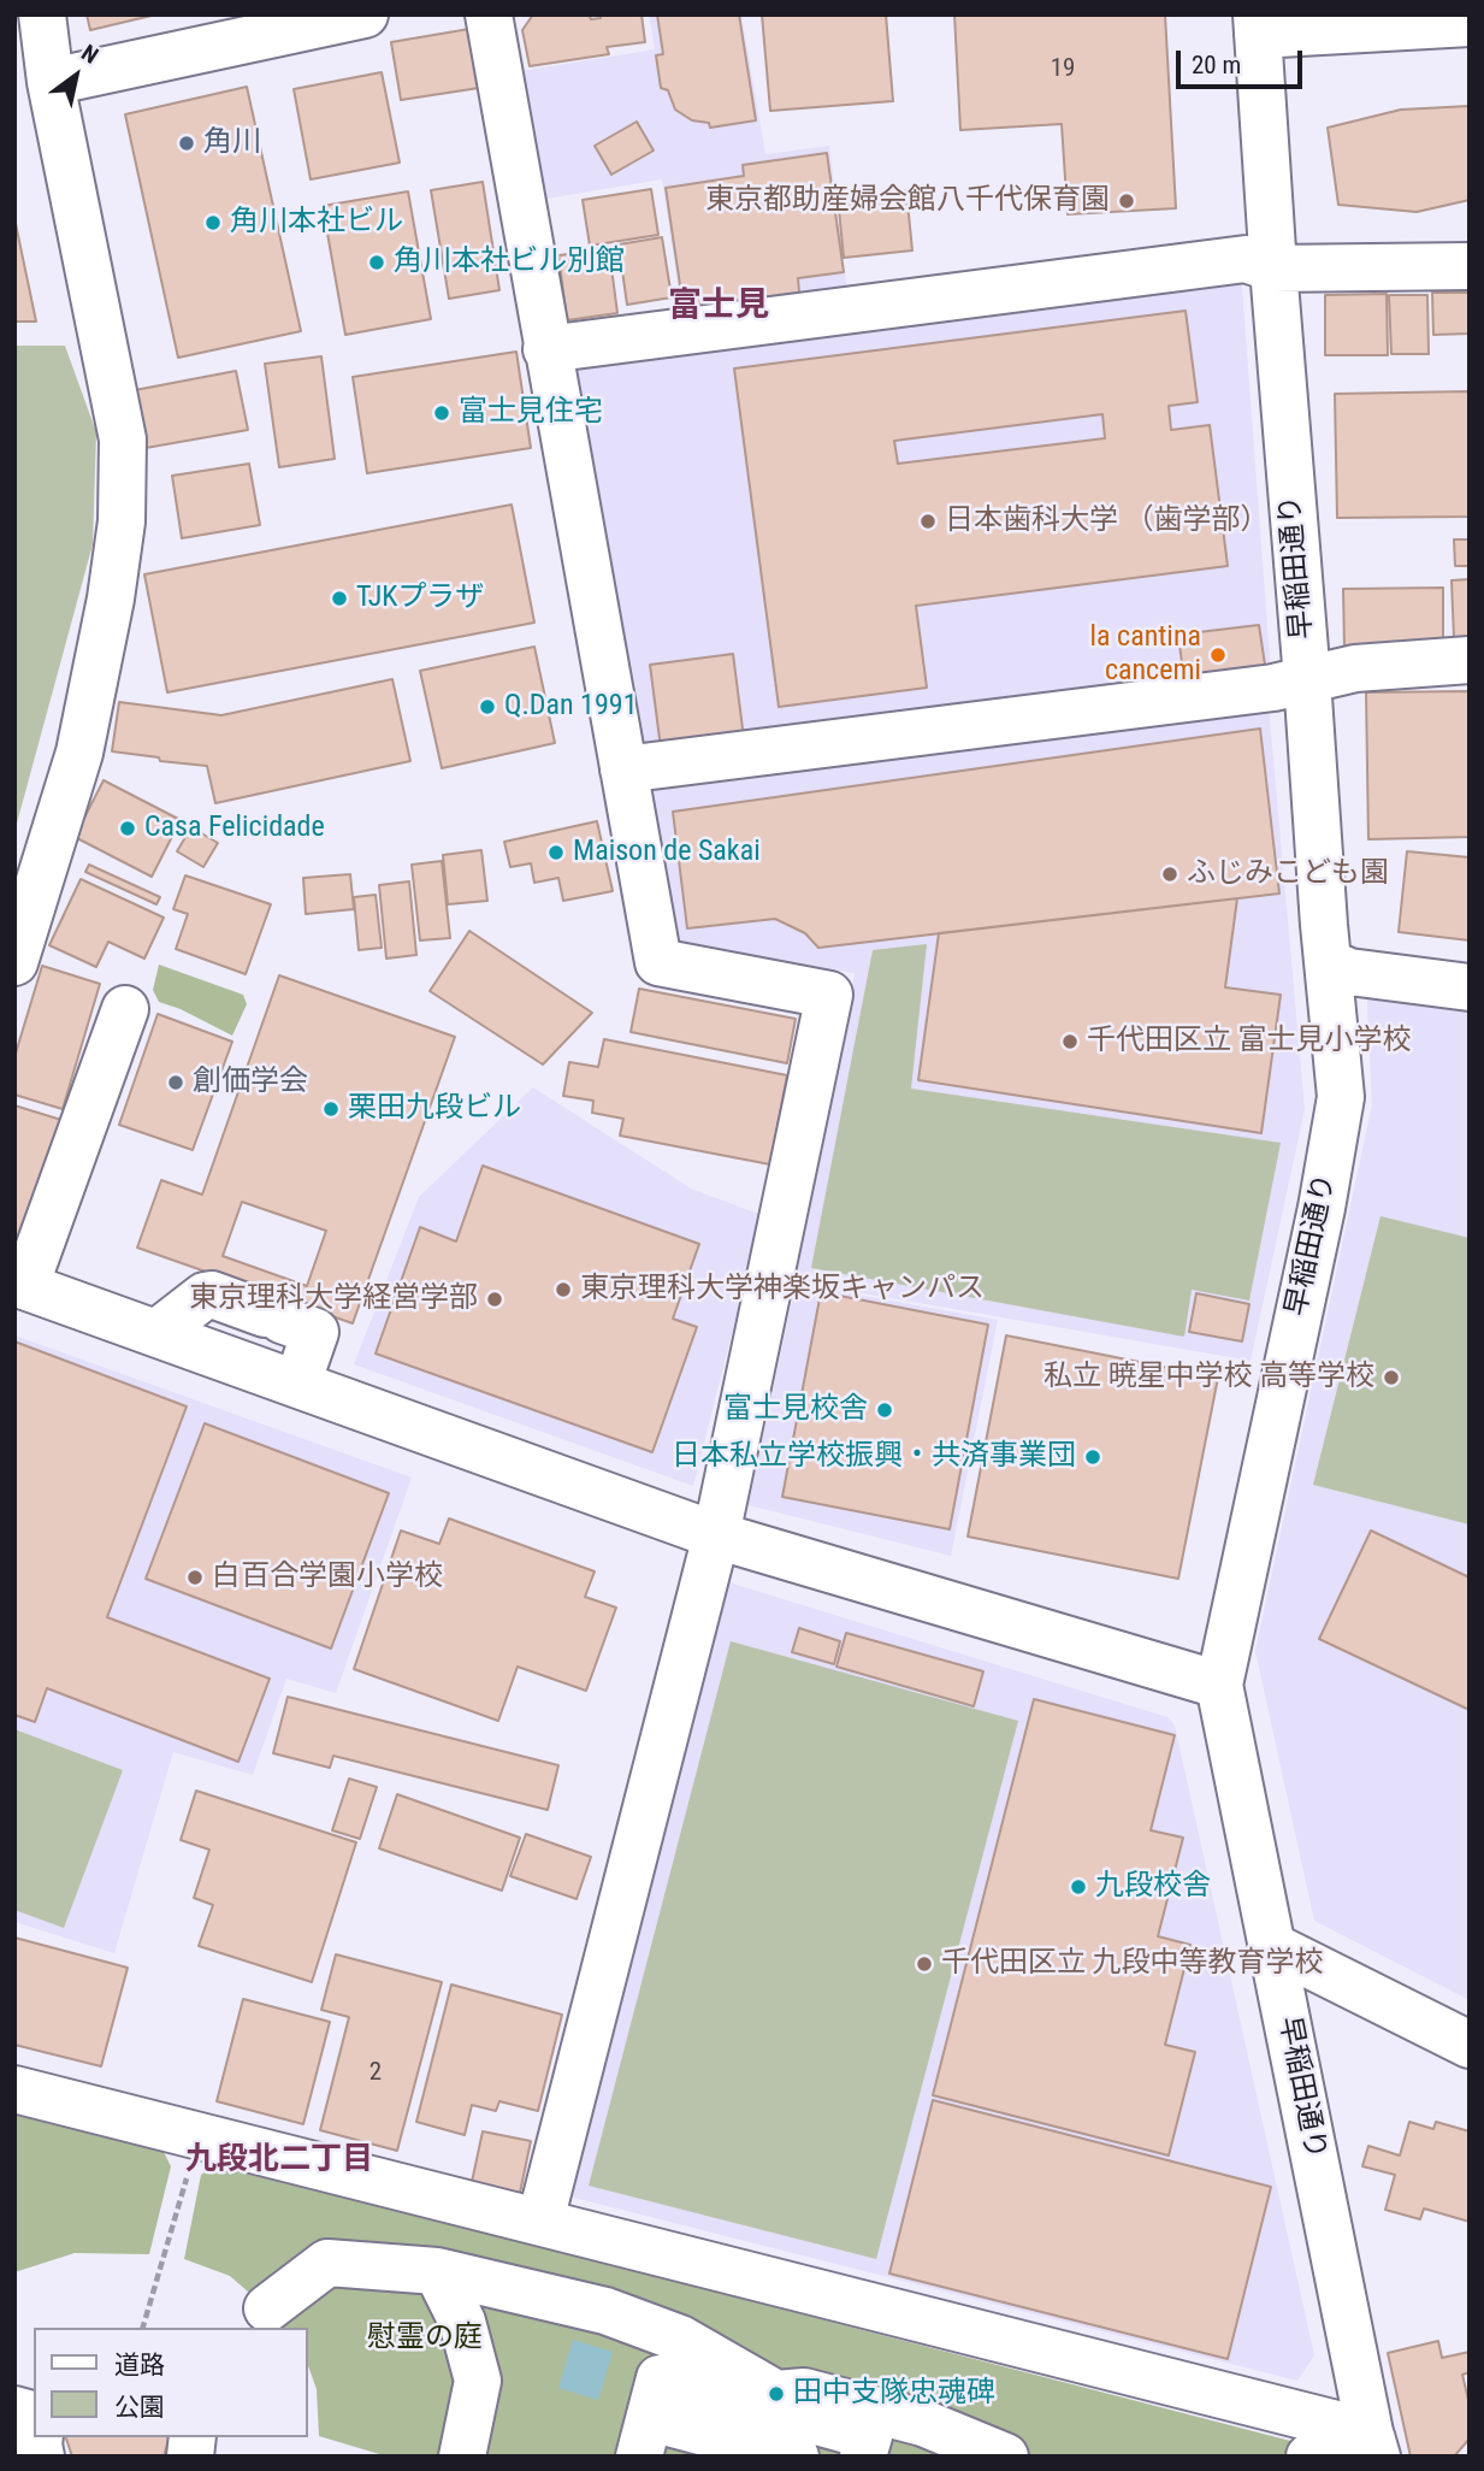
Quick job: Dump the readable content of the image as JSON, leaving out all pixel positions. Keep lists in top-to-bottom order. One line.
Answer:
{"streets":{"street":["早稲田通り"]},"districts":["富士見","九段北二丁目"],"parks":["慰霊の庭"],"places":["角川","東京都助産婦会館八千代保育園","角川本社ビル","角川本社ビル別館","富士見住宅","日本歯科大学 （歯学部）","TJKプラザ","la cantina cancemi","Q.Dan 1991","Casa Felicidade","Maison de Sakai","ふじみこども園","千代田区立 富士見小学校","創価学会","栗田九段ビル","東京理科大学神楽坂キャンパス","東京理科大学経営学部","私立 暁星中学校 高等学校","富士見校舎","日本私立学校振興・共済事業団","白百合学園小学校","九段校舎","千代田区立 九段中等教育学校","田中支隊忠魂碑"],"house_numbers":["19","2"],"legend":["道路","公園"],"scale_bar":"20 m","north":"top right"}
